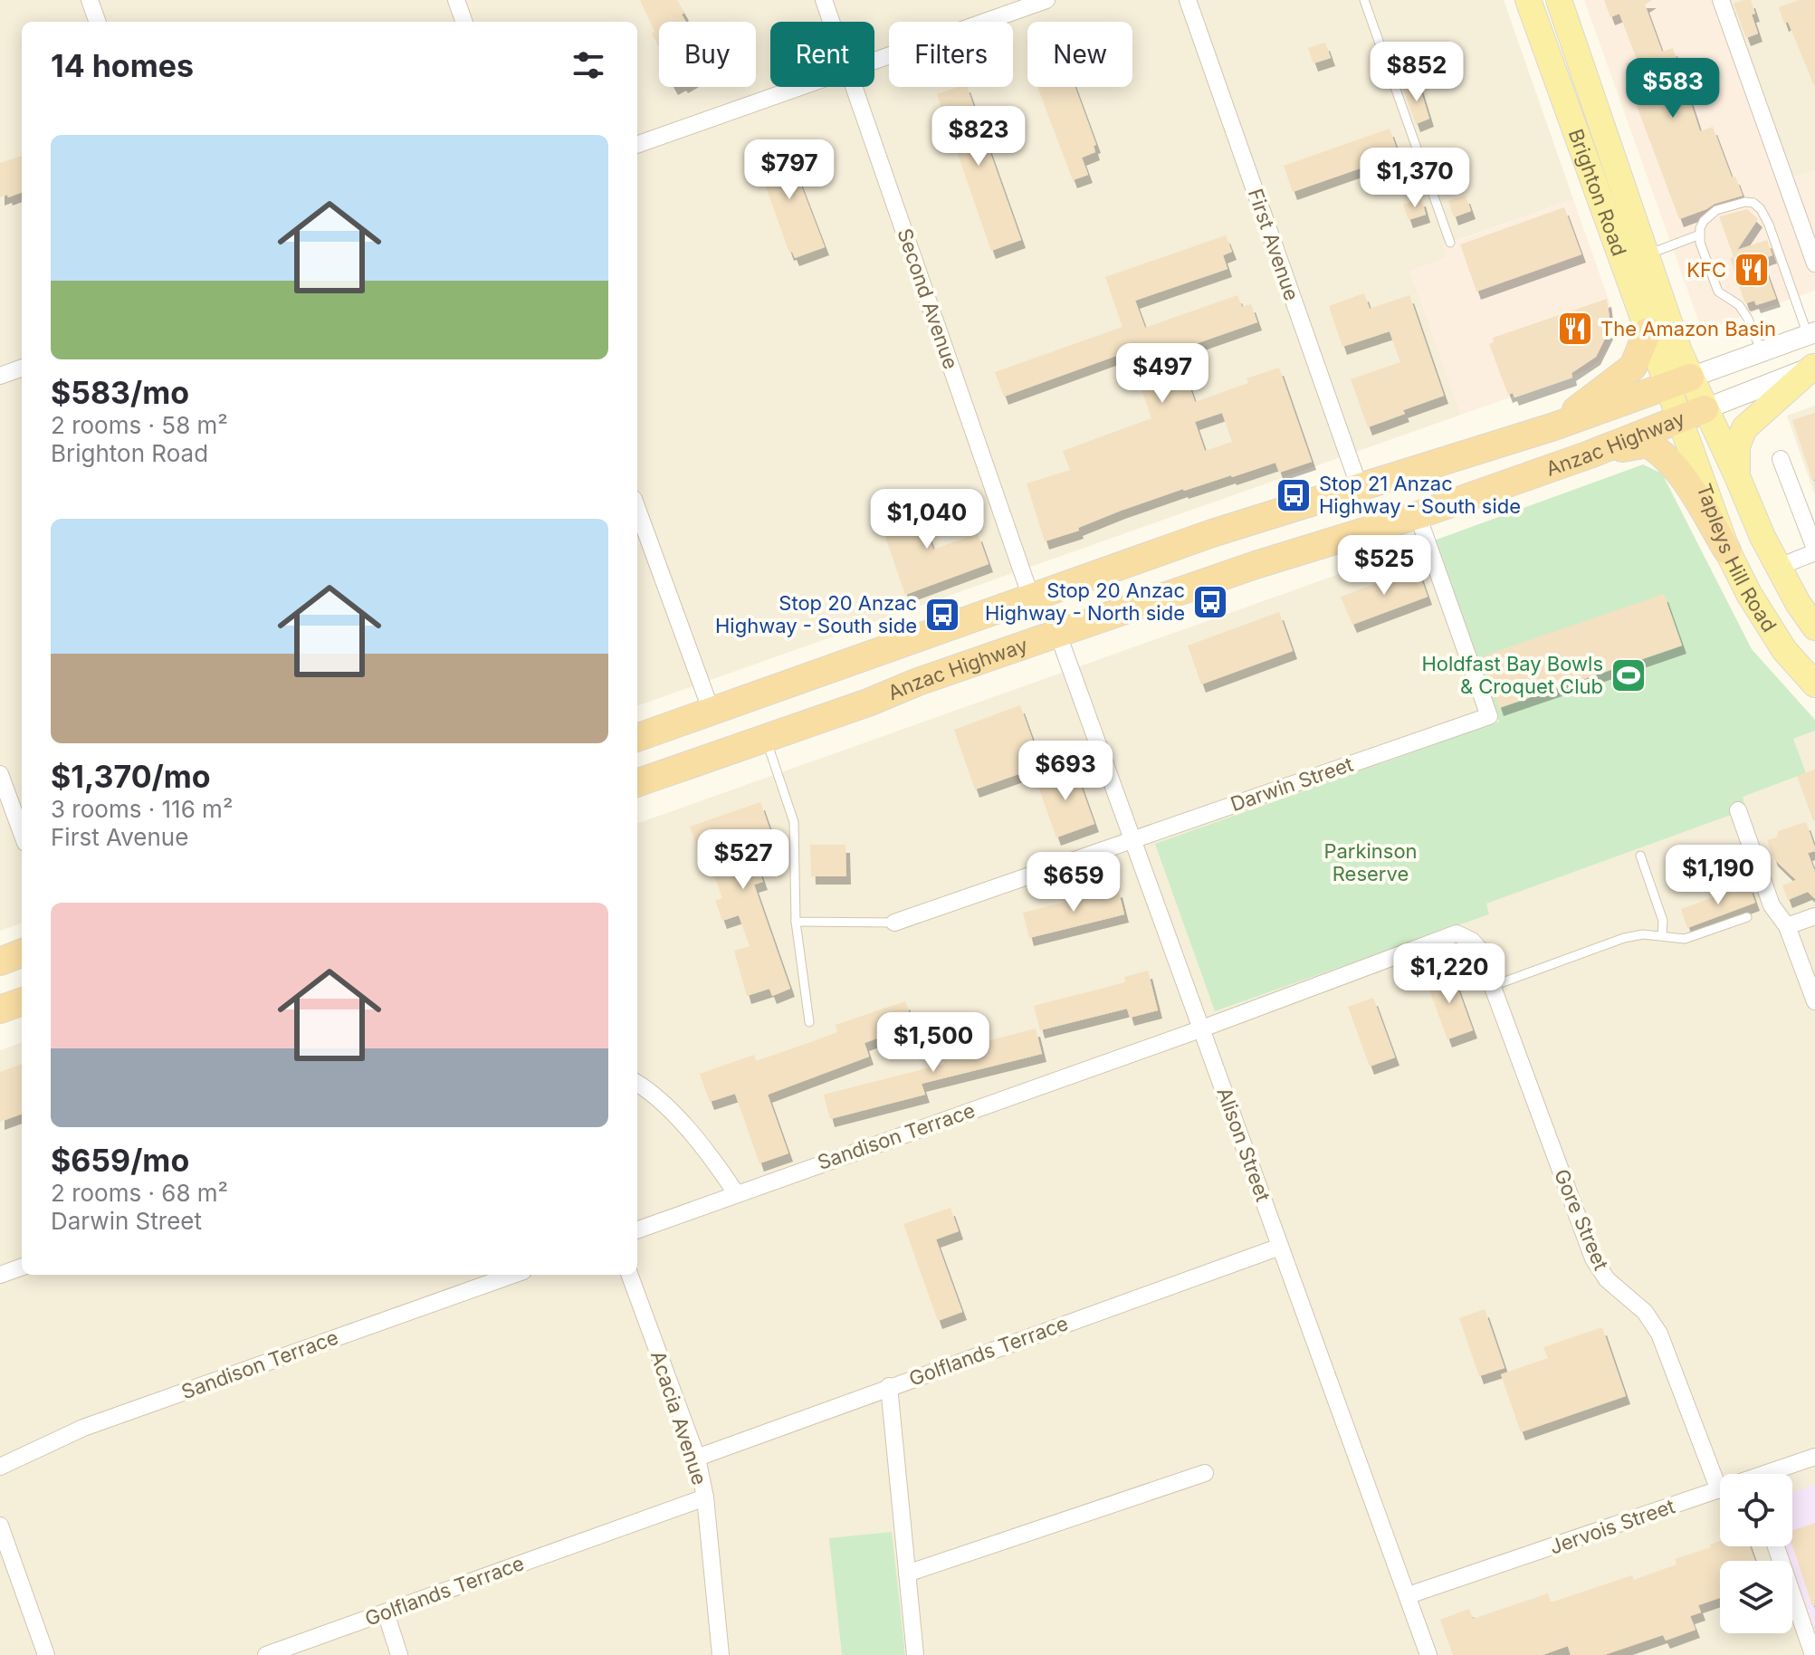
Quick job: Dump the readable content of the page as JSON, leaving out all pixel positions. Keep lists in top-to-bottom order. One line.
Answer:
{"streets":{"highway":["Anzac Highway"],"main road":["Brighton Road","Tapleys Hill Road"],"street":["First Avenue","Second Avenue","Darwin Street","Sandison Terrace","Alison Street","Gore Street","Golflands Terrace","Acacia Avenue","Jervois Street"]},"crossings":[["Brighton Road","Anzac Highway"],["Brighton Road","Tapleys Hill Road"],["First Avenue","Anzac Highway"],["Second Avenue","Anzac Highway"],["Anzac Highway","Tapleys Hill Road"],["Anzac Highway","Darwin Street"],["Anzac Highway","Alison Street"],["Darwin Street","Alison Street"],["Sandison Terrace","Alison Street"],["Sandison Terrace","Gore Street"],["Alison Street","Golflands Terrace"],["Alison Street","Jervois Street"],["Gore Street","Jervois Street"],["Golflands Terrace","Acacia Avenue"]],"parks":["Parkinson Reserve"],"places":{"restaurant":["KFC","The Amazon Basin"],"bus stop":["Stop 21 Anzac Highway - South side","Stop 20 Anzac Highway - North side","Stop 20 Anzac Highway - South side"],"sports":["Holdfast Bay Bowls & Croquet Club"]},"page":{"chip":["Buy","Rent","Filters","New"],"heading":"14 homes","price":["$852","$583","$823","$797","$1,370","$497","$1,040","$525","$693","$527","$1,190","$659","$1,220","$1,500"],"list":[{"name":"$583/mo","note":"2 rooms · 58 m² · Brighton Road"},{"name":"$1,370/mo","note":"3 rooms · 116 m² · First Avenue"},{"name":"$659/mo","note":"2 rooms · 68 m² · Darwin Street"}]}}
